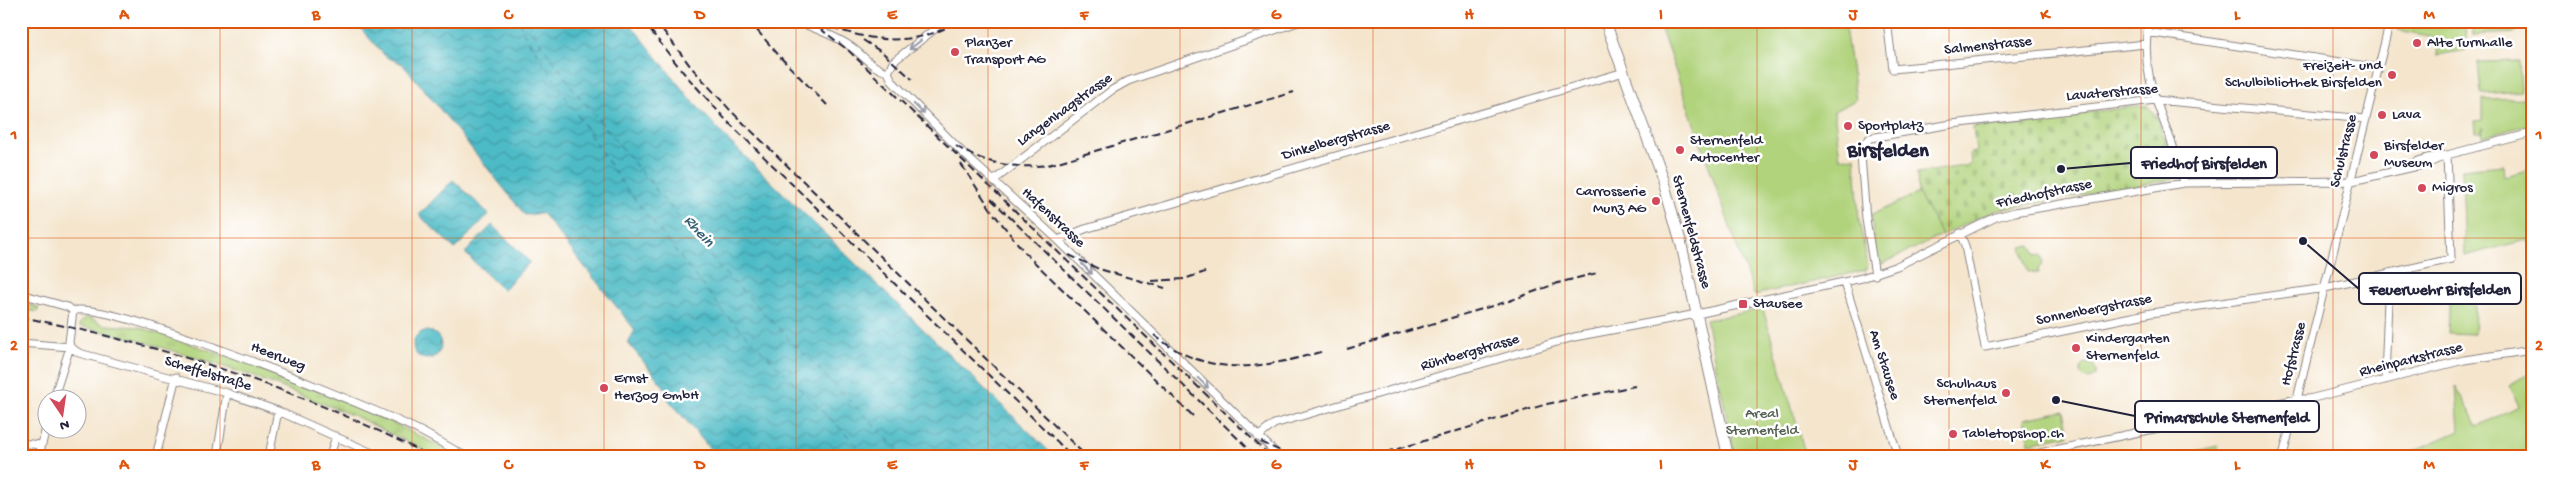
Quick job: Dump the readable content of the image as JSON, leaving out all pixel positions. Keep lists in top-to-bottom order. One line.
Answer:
{"streets":{"street":["Salmenstrasse","Lavaterstrasse","Langenhagstrasse","Dinkelbergstrasse","Schulstrasse","Friedhofstrasse","Hafenstrasse","Sternenfeldstrasse","Sonnenbergstrasse","Rührbergstrasse","Hofstrasse","Heerweg","Rheinparkstrasse","Am Stausee","Scheffelstraße"]},"crossings":[["Lavaterstrasse","Schulstrasse"],["Lavaterstrasse","Friedhofstrasse"],["Langenhagstrasse","Hafenstrasse"],["Dinkelbergstrasse","Hafenstrasse"],["Dinkelbergstrasse","Sternenfeldstrasse"],["Schulstrasse","Friedhofstrasse"],["Schulstrasse","Sonnenbergstrasse"],["Schulstrasse","Hofstrasse"],["Friedhofstrasse","Sternenfeldstrasse"],["Friedhofstrasse","Sonnenbergstrasse"],["Friedhofstrasse","Rührbergstrasse"],["Friedhofstrasse","Am Stausee"],["Hafenstrasse","Rührbergstrasse"],["Sternenfeldstrasse","Rührbergstrasse"],["Sonnenbergstrasse","Hofstrasse"],["Hofstrasse","Rheinparkstrasse"]],"one_way":["Hafenstrasse"],"districts":["Birsfelden"],"water":["Rhein"],"parks":["Areal Sternenfeld"],"places":{"other":["Alte Turnhalle","Planzer Transport AG","Freizeit- und Schulbibliothek Birsfelden","Lava","Sportplatz","Sternenfeld Autocenter","Birsfelder Museum","Friedhof Birsfelden","Migros","Carrosserie Munz AG","Feuerwehr Birsfelden","Kindergarten Sternenfeld","Ernst Herzog GmbH","Schulhaus Sternenfeld","Primarschule Sternenfeld","Tabletopshop.ch"],"transit":["Stausee"]},"north":"bottom","grid":{"columns":["A","B","C","D","E","F","G","H","I","J","K","L","M"],"rows":["1","2"]}}
